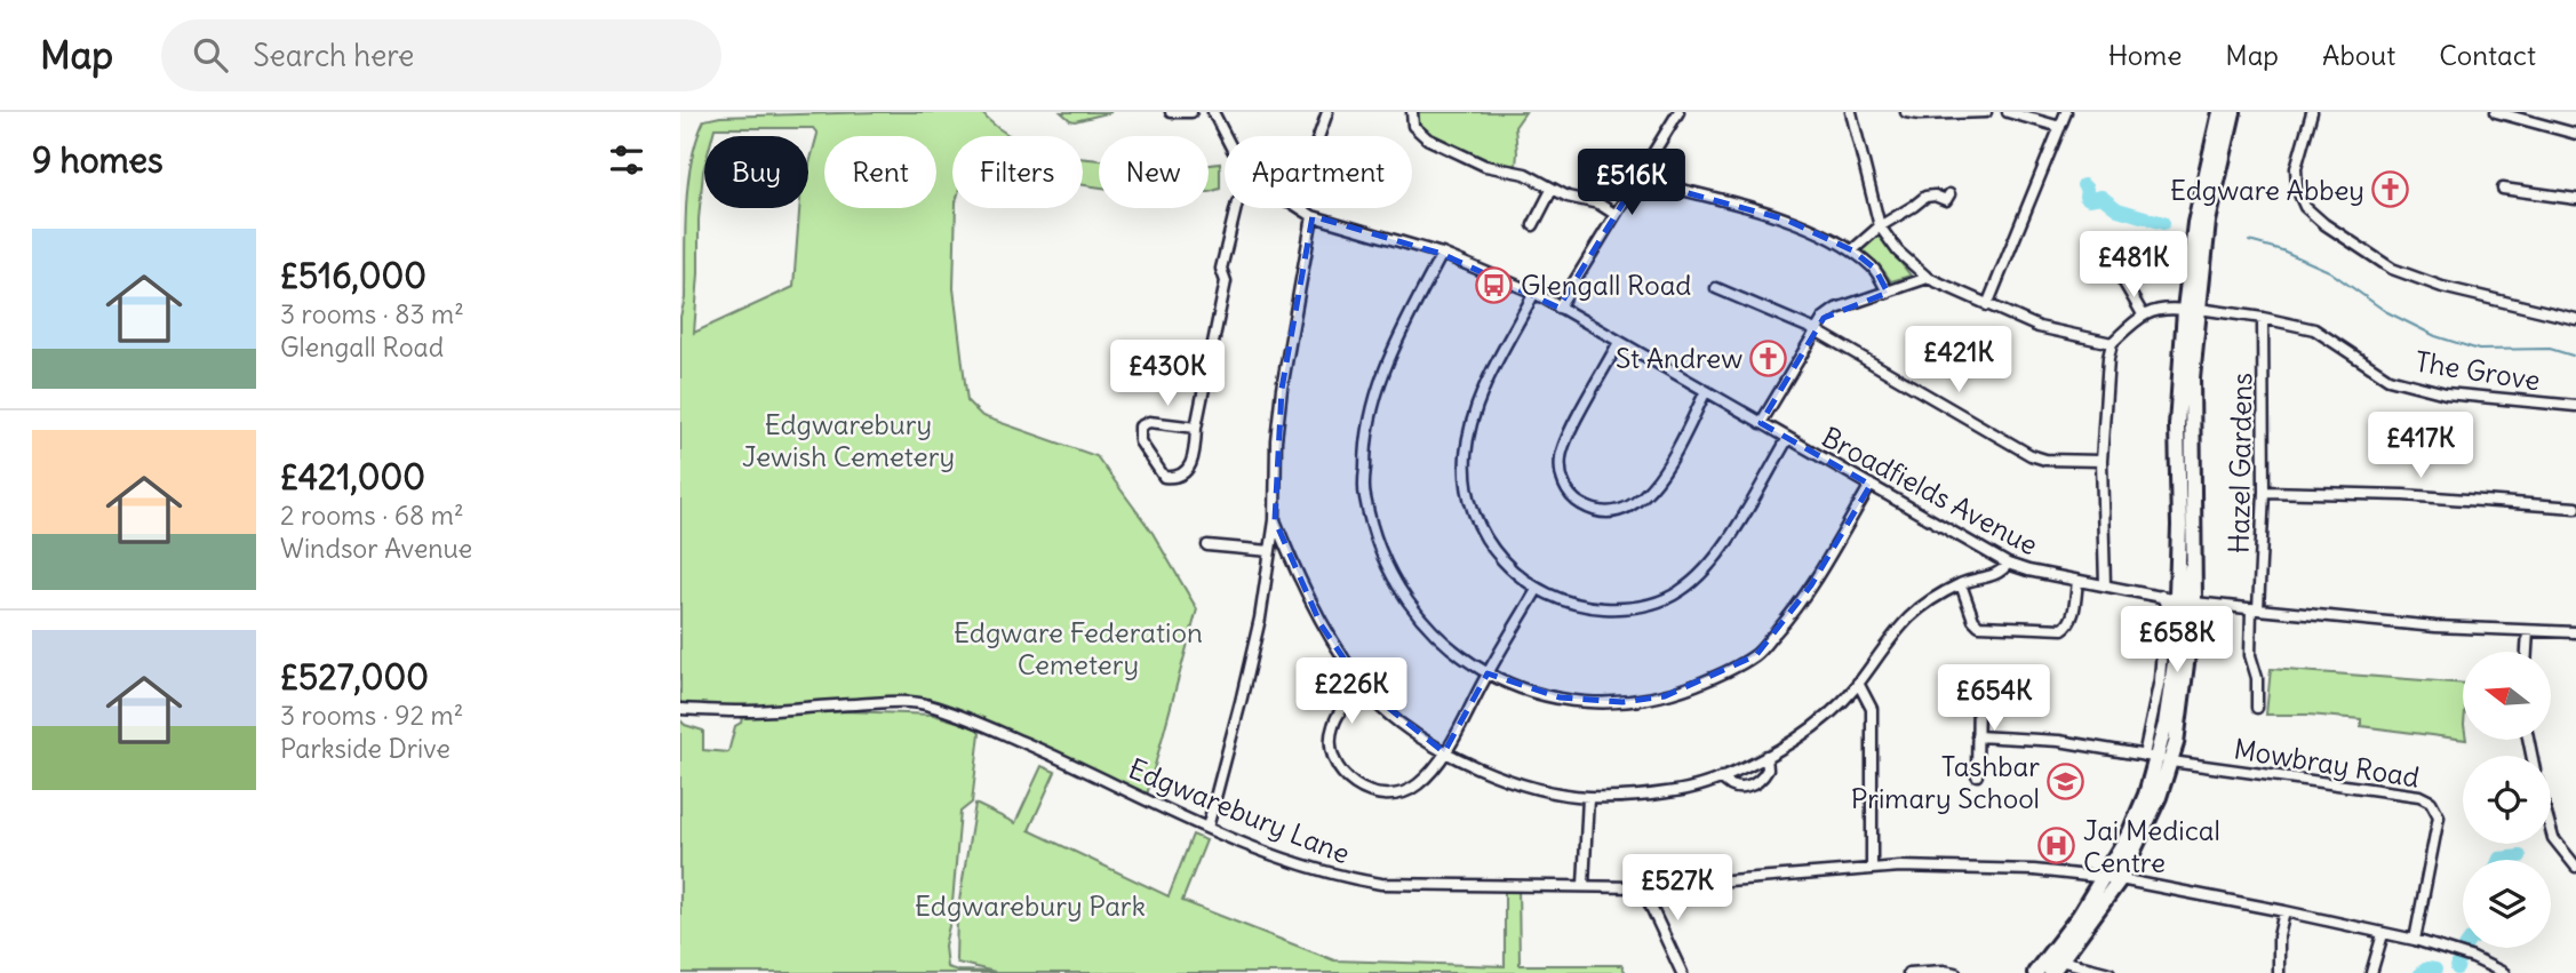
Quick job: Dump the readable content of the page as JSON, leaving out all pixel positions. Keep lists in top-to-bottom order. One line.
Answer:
{"streets":{"street":["The Grove","Hazel Gardens","Broadfields Avenue","Mowbray Road","Edgwarebury Lane"]},"crossings":[["The Grove","Hazel Gardens"],["Hazel Gardens","Broadfields Avenue"],["Mowbray Road","Edgwarebury Lane"]],"parks":["Edgwarebury Jewish Cemetery","Edgware Federation Cemetery","Edgwarebury Park"],"places":{"church":["Edgware Abbey","St Andrew"],"bus stop":["Glengall Road"],"school or university":["Tashbar Primary School"],"hospital":["Jai Medical Centre"]},"north":"left","page":{"header":"Map","search":"Search here","nav":["Home","Map","About","Contact"],"heading":"9 homes","chip":["Buy","Rent","Filters","New","Apartment"],"price":["£516K","£481K","£421K","£430K","£417K","£658K","£226K","£654K","£527K"],"list":[{"name":"£516,000","note":"3 rooms · 83 m² · Glengall Road"},{"name":"£421,000","note":"2 rooms · 68 m² · Windsor Avenue"},{"name":"£527,000","note":"3 rooms · 92 m² · Parkside Drive"}]}}
